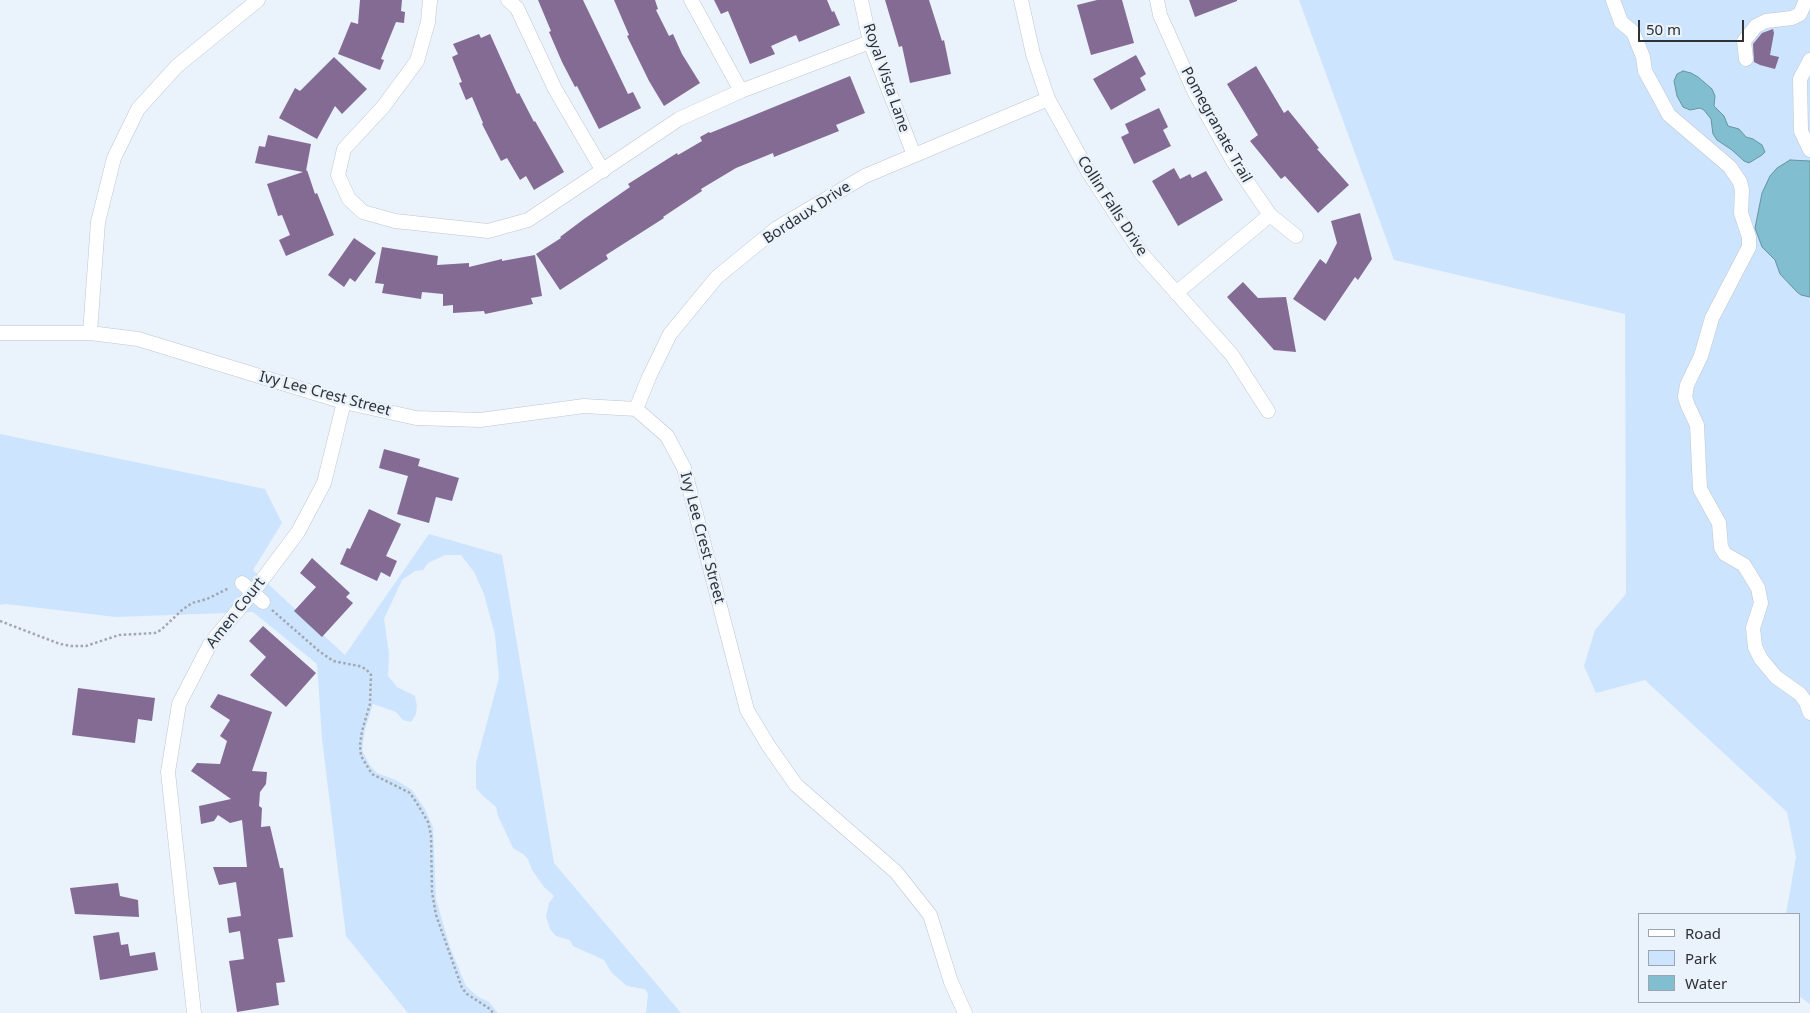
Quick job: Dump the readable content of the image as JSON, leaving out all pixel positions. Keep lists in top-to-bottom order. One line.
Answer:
{"streets":{"street":["Royal Vista Lane","Pomegranate Trail","Collin Falls Drive","Bordaux Drive","Ivy Lee Crest Street","Amen Court"]},"crossings":[["Royal Vista Lane","Bordaux Drive"],["Collin Falls Drive","Bordaux Drive"],["Bordaux Drive","Ivy Lee Crest Street"],["Ivy Lee Crest Street","Amen Court"]],"legend":["Road","Park","Water"],"scale_bar":"50 m"}
